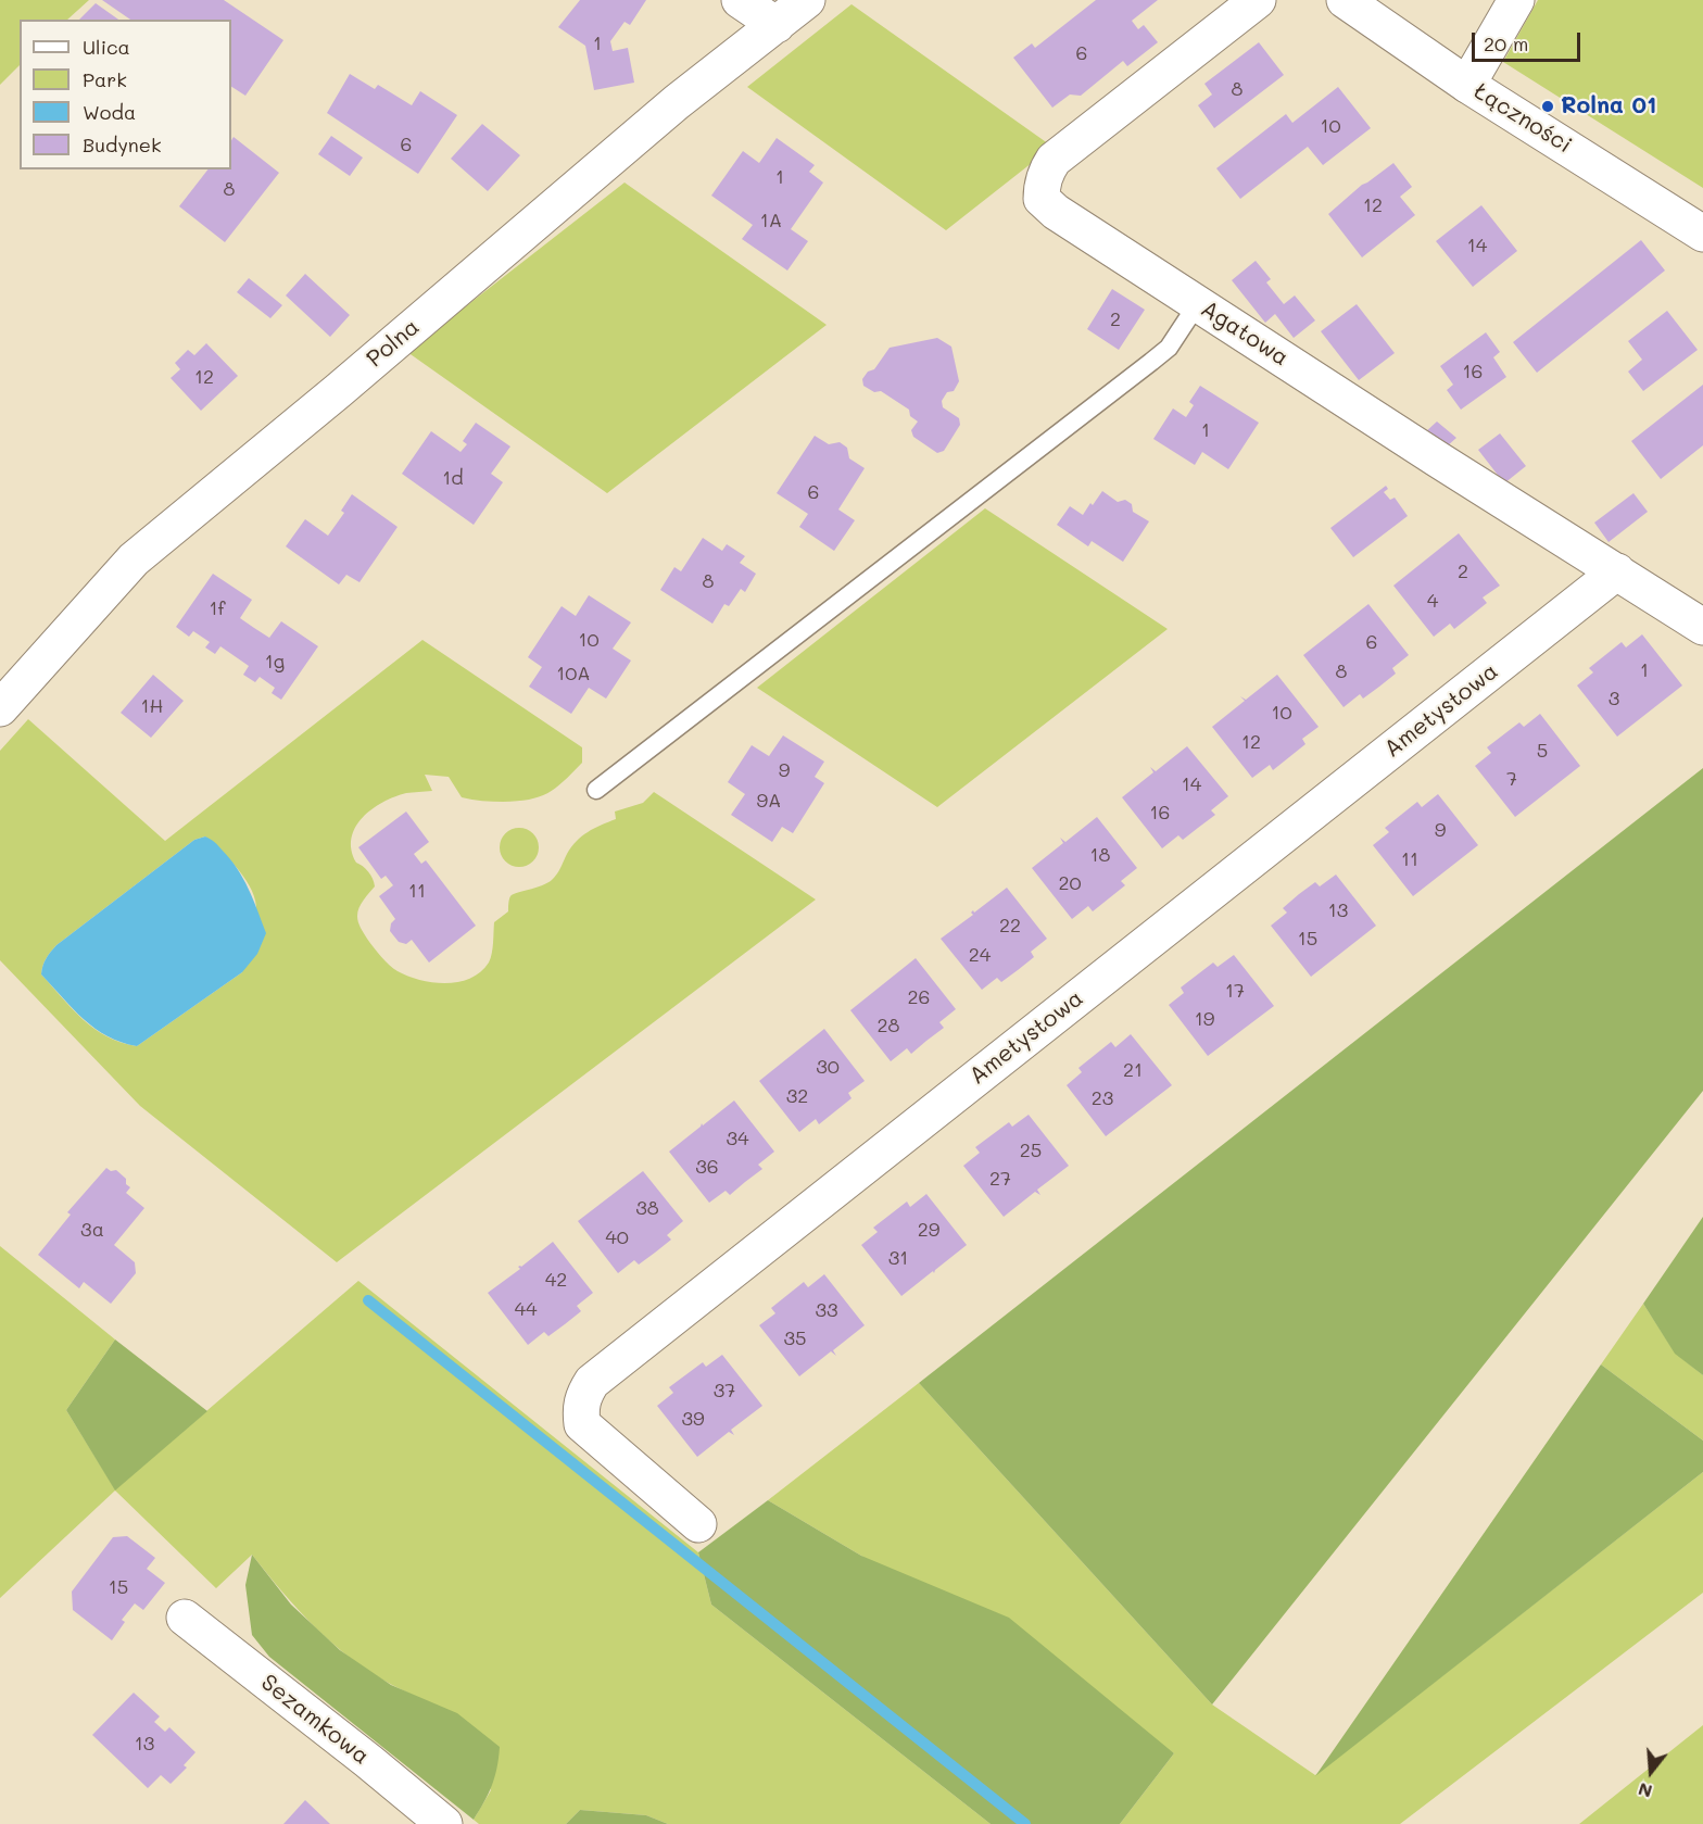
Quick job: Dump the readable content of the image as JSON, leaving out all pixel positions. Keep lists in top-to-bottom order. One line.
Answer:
{"streets":{"street":["Łączności","Agatowa","Polna","Ametystowa","Sezamkowa"]},"crossings":[["Agatowa","Ametystowa"]],"places":["Rolna 01"],"house_numbers":["1","6","8","10","6","1","8","12","1A","14","2","16","12","1","1d","6","2","8","4","1f","10","6","1g","1","8","10A","3","1H","10","12","5","9","7","14","9A","16","9","18","11","20","11","13","22","15","24","17","26","19","28","30","21","32","23","34","25","36","27","38","3a","29","40","31","42","44","33","35","37","39","15","13"],"legend":["Ulica","Park","Woda","Budynek"],"scale_bar":"20 m","north":"bottom"}
